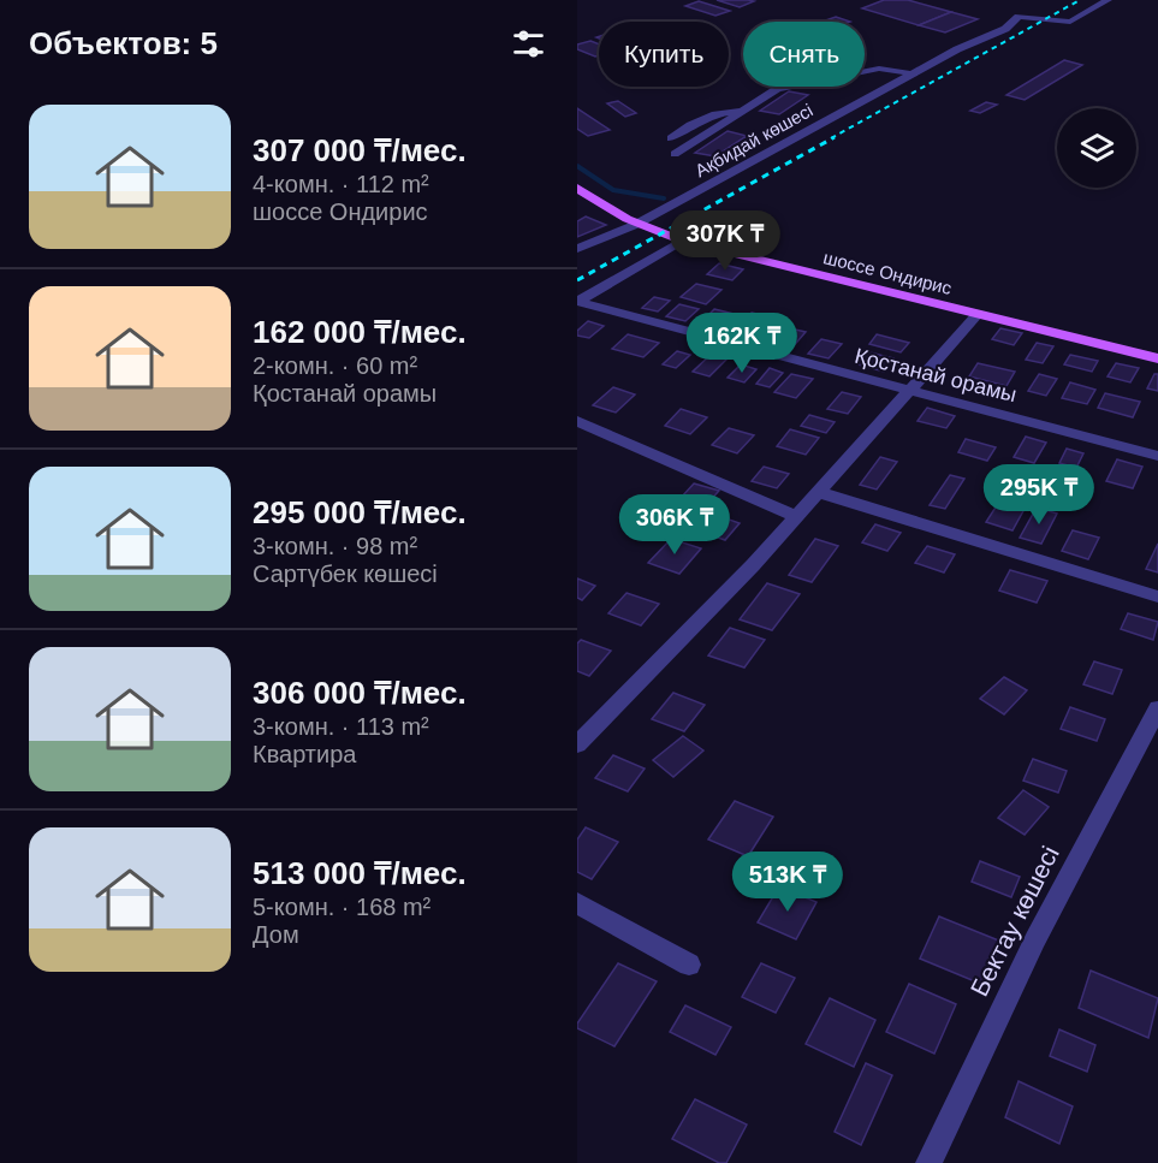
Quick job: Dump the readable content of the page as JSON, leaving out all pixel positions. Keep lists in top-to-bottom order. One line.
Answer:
{"streets":{"main road":["шоссе Ондирис"],"street":["Ақбидай көшесі","Қостанай орамы","Бектау көшесі"]},"crossings":[["Ақбидай көшесі","шоссе Ондирис"]],"page":{"heading":"Объектов: 5","chip":["Купить","Снять"],"list":[{"name":"307 000 ₸/мес.","note":"4-комн. · 112 m² · шоссе Ондирис"},{"name":"162 000 ₸/мес.","note":"2-комн. · 60 m² · Қостанай орамы"},{"name":"295 000 ₸/мес.","note":"3-комн. · 98 m² · Сартүбек көшесі"},{"name":"306 000 ₸/мес.","note":"3-комн. · 113 m² · Квартира"},{"name":"513 000 ₸/мес.","note":"5-комн. · 168 m² · Дом"}],"price":["307K ₸","162K ₸","295K ₸","306K ₸","513K ₸"]}}
